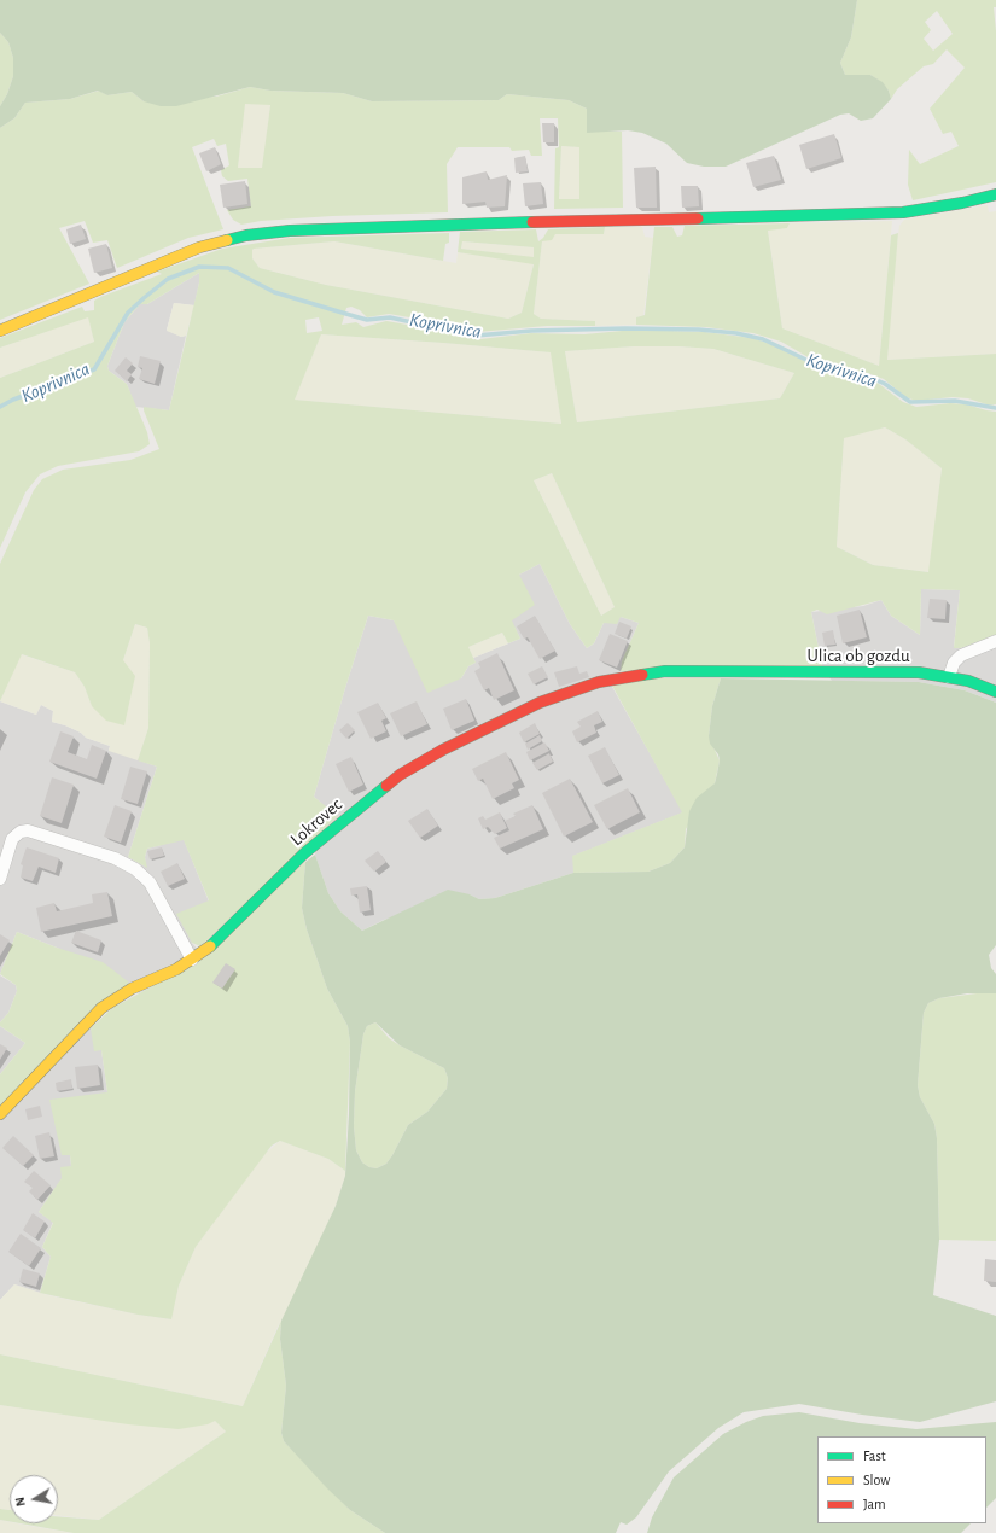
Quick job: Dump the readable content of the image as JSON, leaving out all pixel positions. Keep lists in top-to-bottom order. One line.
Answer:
{"streets":{"street":["Ulica ob gozdu","Lokrovec"]},"crossings":[["Ulica ob gozdu","Lokrovec"]],"water":["Koprivnica"],"legend":["Fast","Slow","Jam"],"north":"left"}
